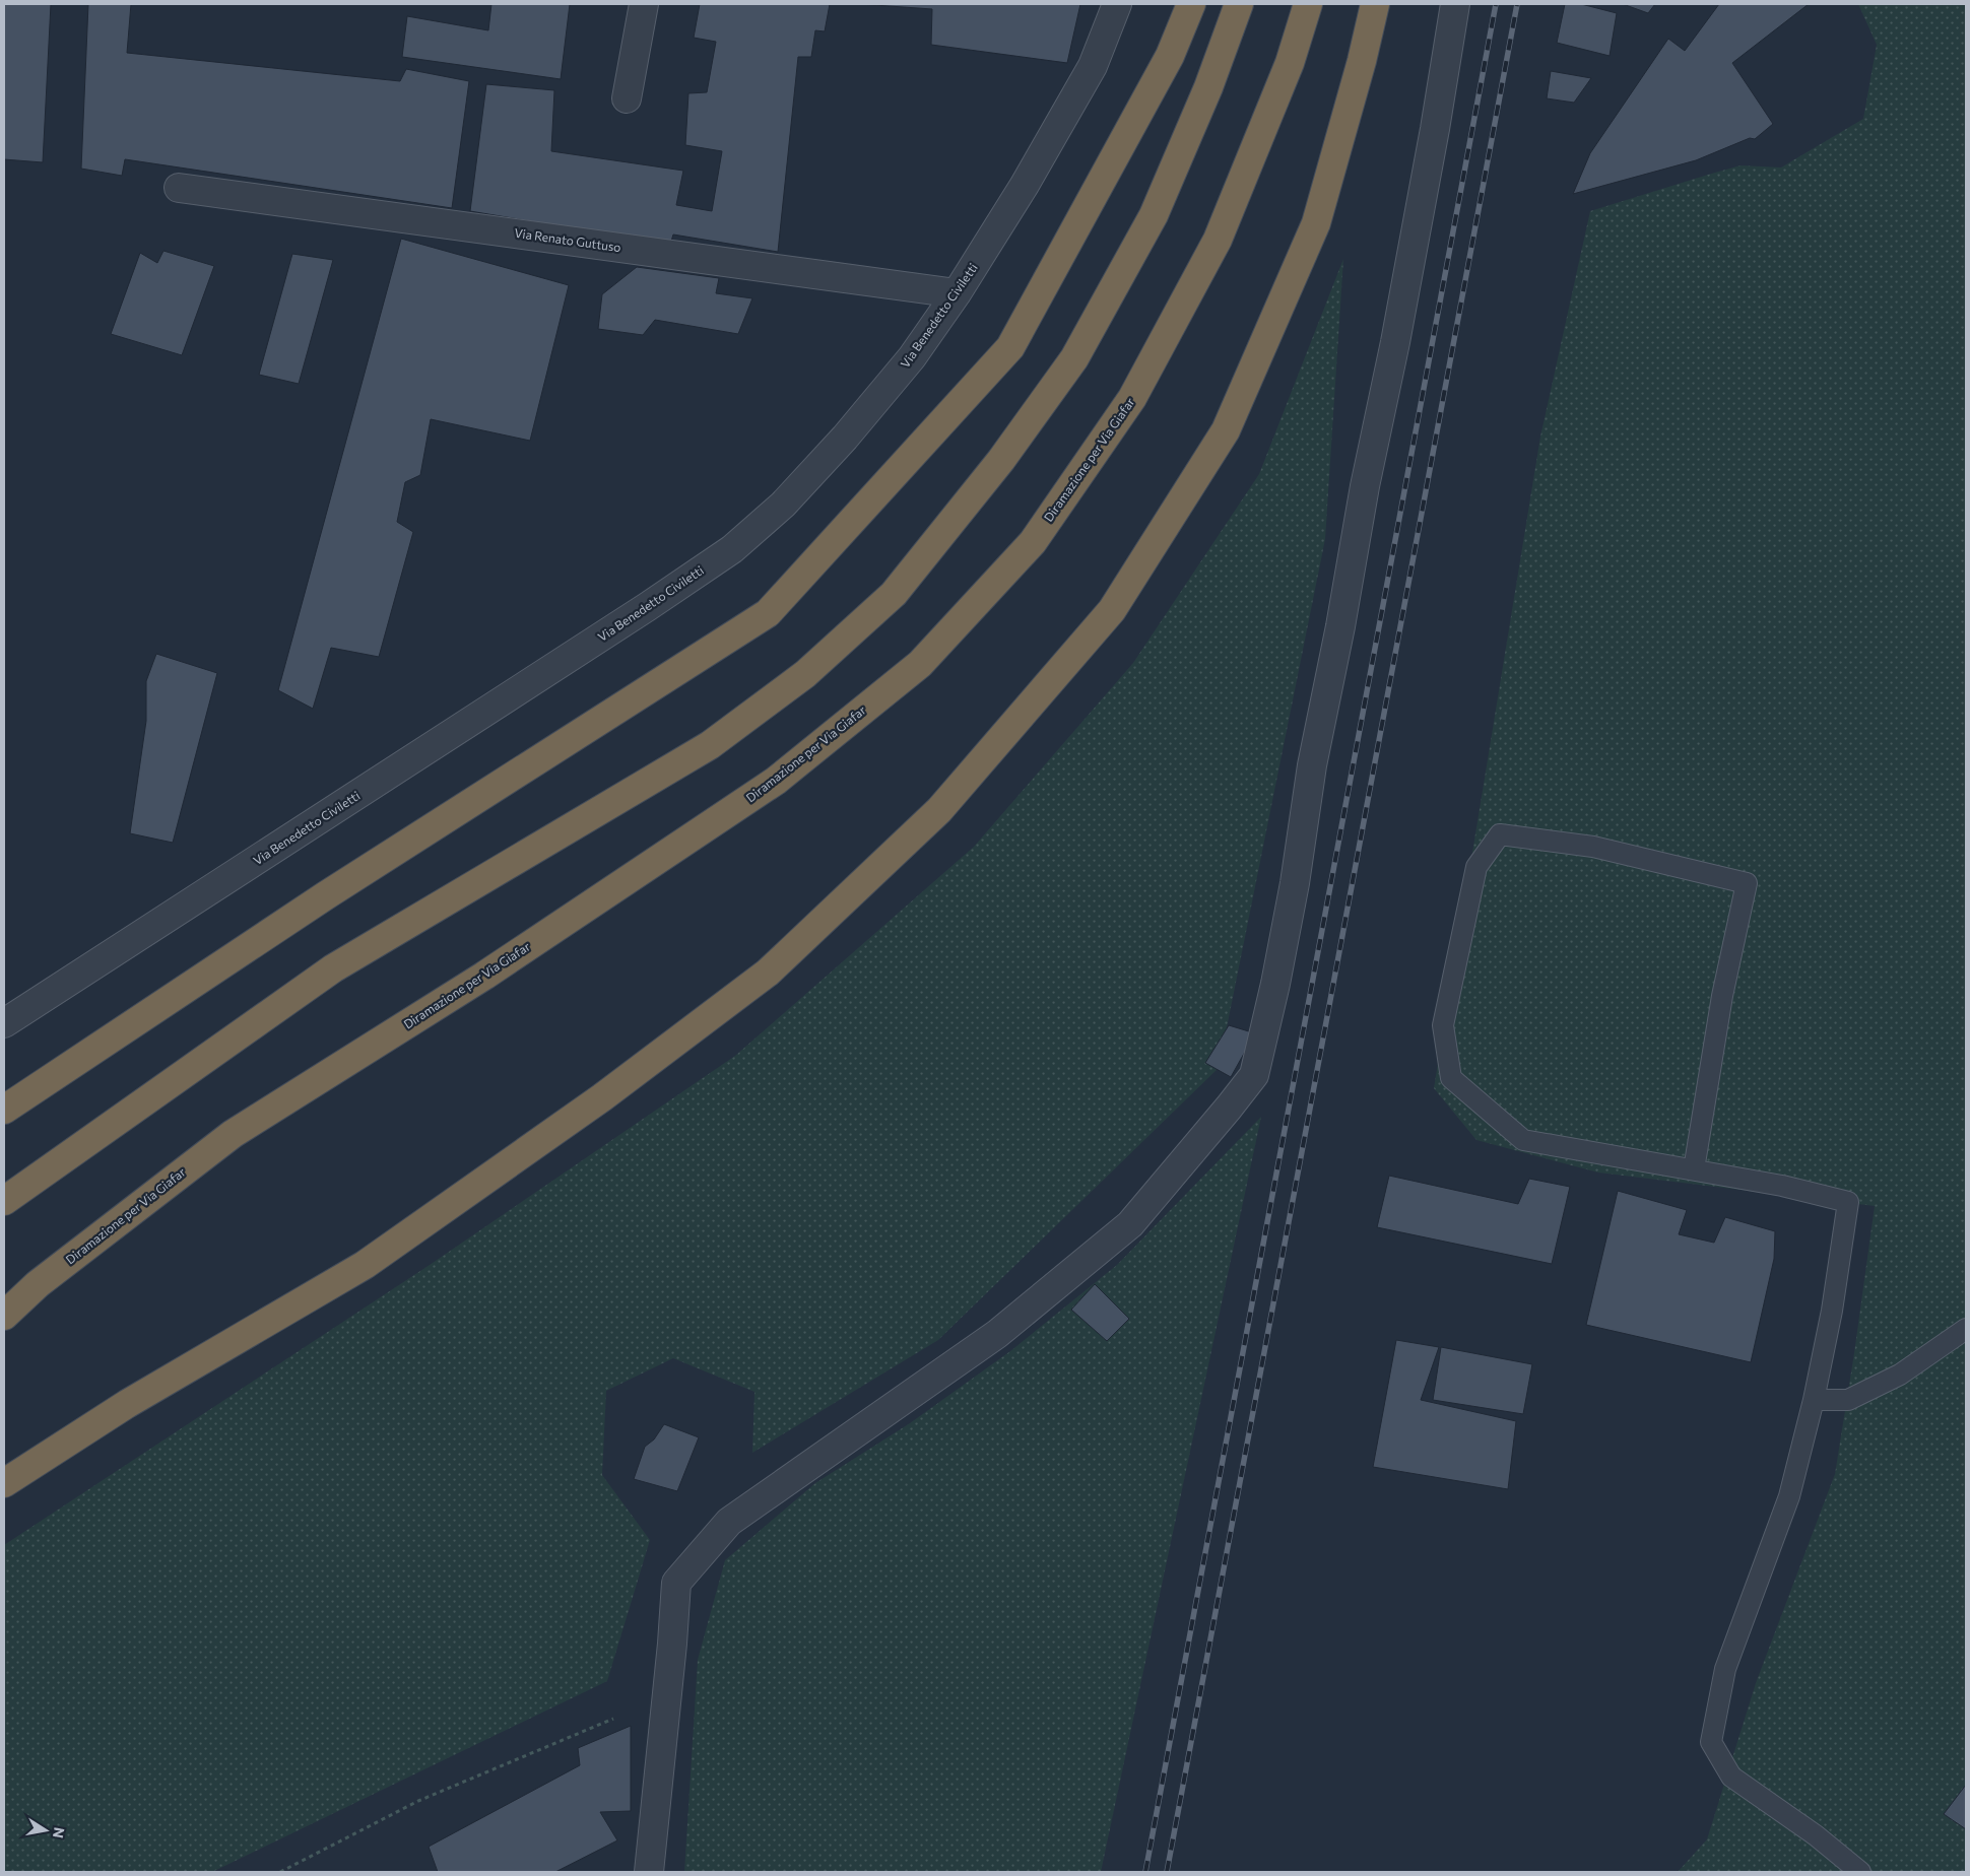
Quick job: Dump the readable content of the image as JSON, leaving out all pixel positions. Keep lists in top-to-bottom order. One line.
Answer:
{"streets":{"highway":["Diramazione per Via Giafar"],"street":["Via Renato Guttuso","Via Benedetto Civiletti"]},"crossings":[["Via Renato Guttuso","Via Benedetto Civiletti"]],"north":"right"}
